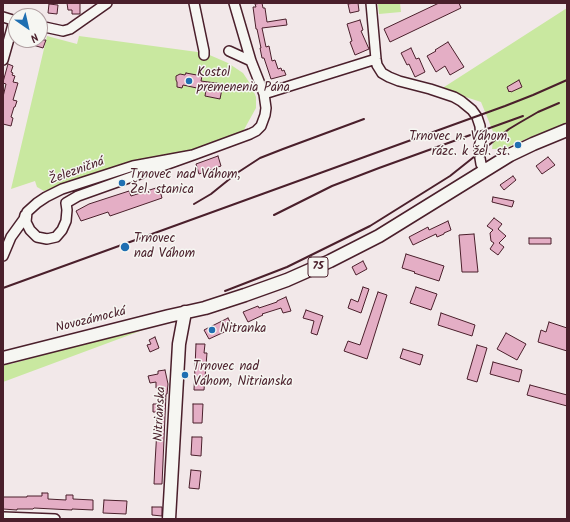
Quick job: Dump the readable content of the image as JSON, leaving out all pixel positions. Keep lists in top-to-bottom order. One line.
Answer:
{"streets":{"main road":["75","Novozámocká","Nitrianska"],"street":["Železničná"]},"crossings":[["75","Novozámocká"],["75","Nitrianska"],["Novozámocká","Nitrianska"]],"places":["Kostol premenenia Pána","Trnovec n. Váhom, rázc. k žel. st.","Trnovec nad Váhom, Žel. stanica","Trnovec nad Váhom","Nitranka","Trnovec nad Váhom, Nitrianska"],"north":"bottom right"}
